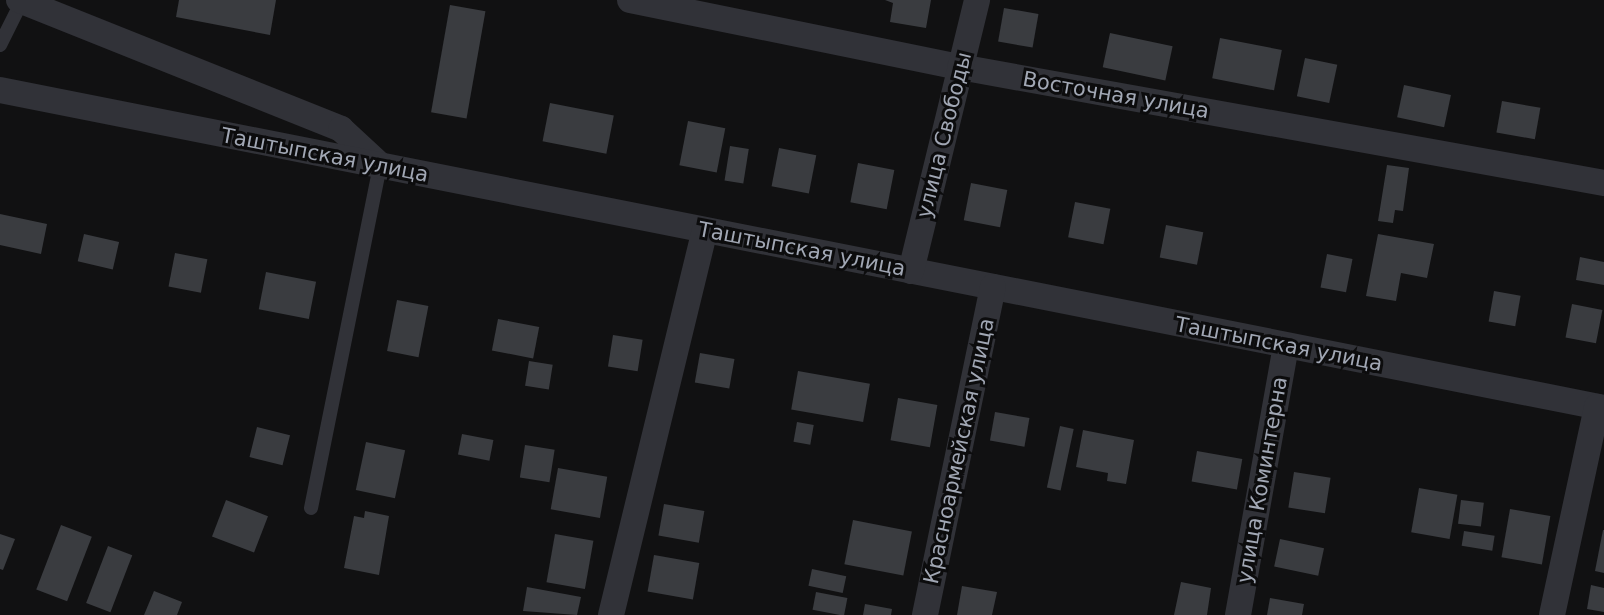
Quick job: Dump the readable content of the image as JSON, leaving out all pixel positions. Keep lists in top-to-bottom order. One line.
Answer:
{"streets":{"street":["Восточная улица","улица Свободы","Таштыпская улица","Красноармейская улица","улица Коминтерна"]},"crossings":[["Восточная улица","улица Свободы"],["улица Свободы","Таштыпская улица"],["Таштыпская улица","Красноармейская улица"],["Таштыпская улица","улица Коминтерна"]]}
